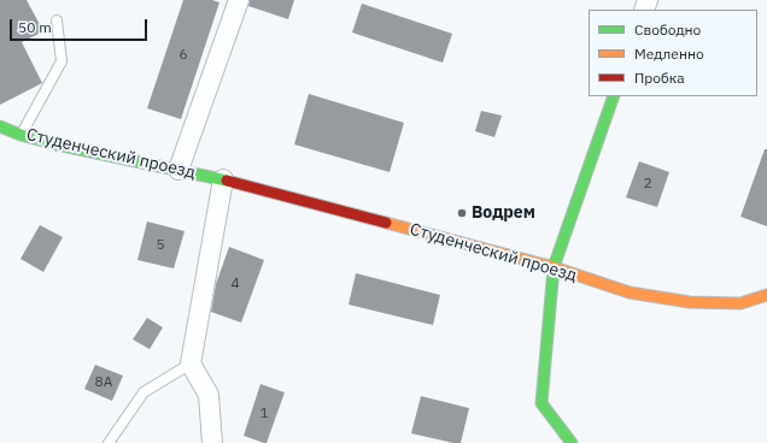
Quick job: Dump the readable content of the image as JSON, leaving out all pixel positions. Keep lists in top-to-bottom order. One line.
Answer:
{"streets":{"street":["Студенческий проезд"]},"places":["Водрем"],"house_numbers":["6","2","5","4","8А","1"],"legend":["Свободно","Медленно","Пробка"],"scale_bar":"50 m"}
